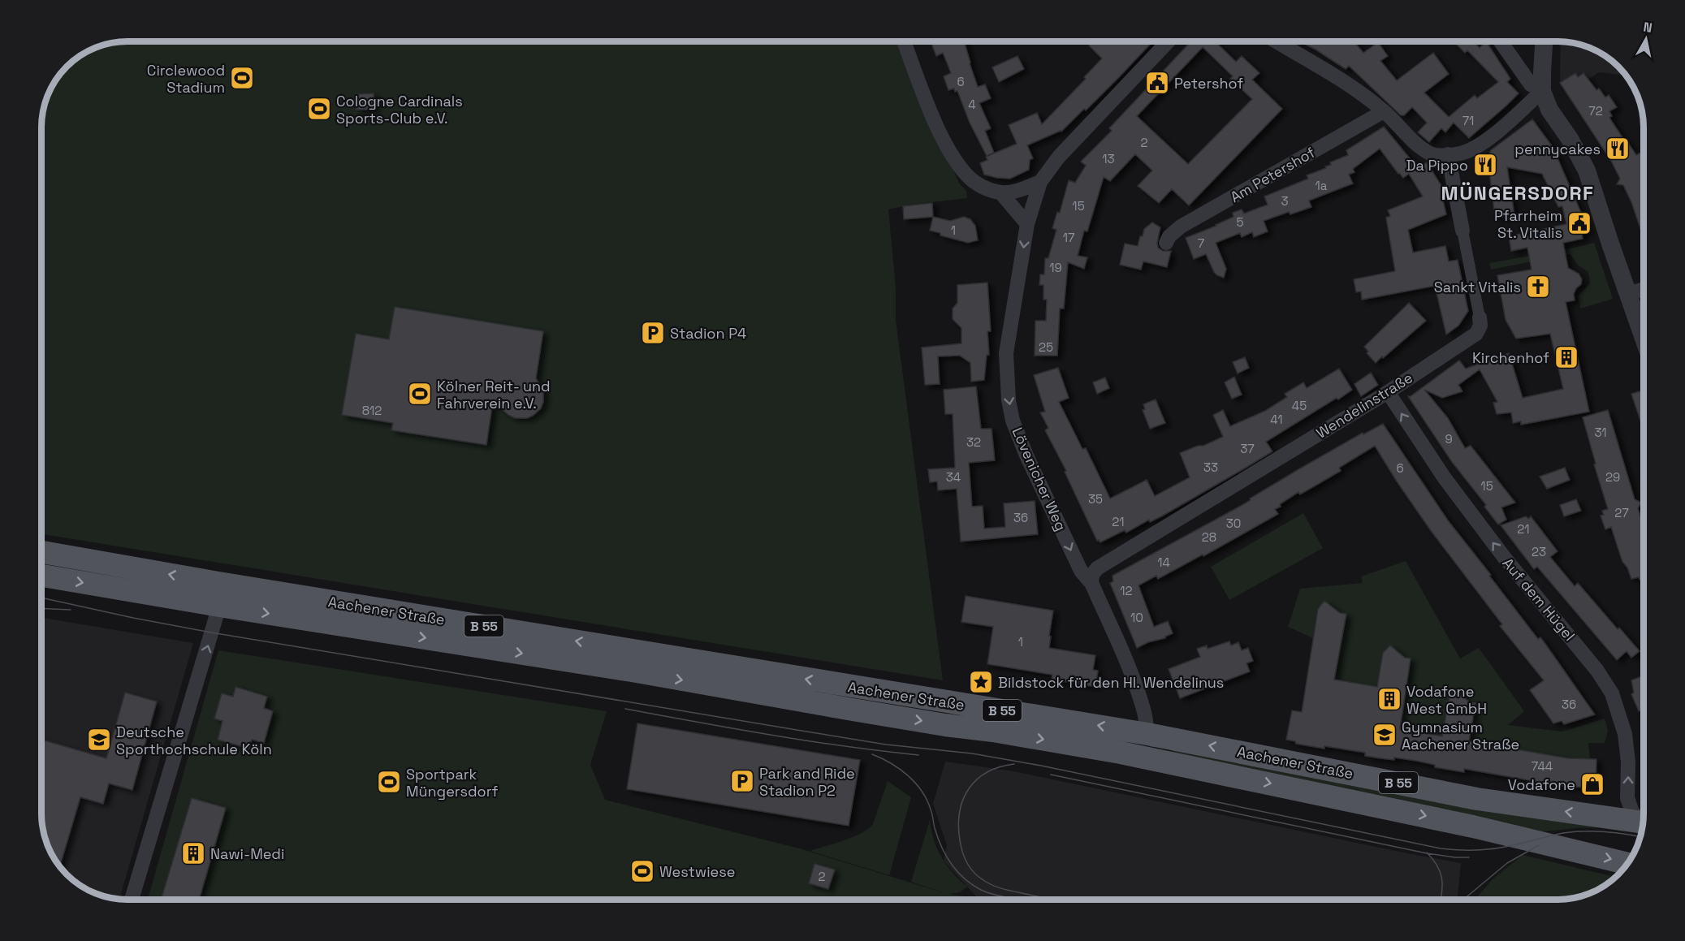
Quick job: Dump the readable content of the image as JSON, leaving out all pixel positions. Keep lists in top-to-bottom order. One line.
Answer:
{"streets":{"main road":["Aachener Straße","B 55"],"street":["Am Petershof","Wendelinstraße","Lövenicher Weg","Auf dem Hügel"]},"crossings":[["Wendelinstraße","Lövenicher Weg"],["Wendelinstraße","Auf dem Hügel"]],"one_way":["Lövenicher Weg","Auf dem Hügel"],"districts":["MÜNGERSDORF"],"places":{"sports":["Circlewood Stadium","Cologne Cardinals Sports-Club e.V.","Kölner Reit- und Fahrverein e.V.","Sportpark Müngersdorf","Westwiese"],"public building":["Petershof","Pfarrheim St. Vitalis"],"restaurant":["pennycakes","Da Pippo"],"church":["Sankt Vitalis"],"parking":["Stadion P4","Park and Ride Stadion P2"],"building":["Kirchenhof","Vodafone West GmbH","Nawi-Medi"],"place":["Bildstock für den Hl. Wendelinus"],"school or university":["Gymnasium Aachener Straße","Deutsche Sporthochschule Köln"],"shop":["Vodafone"]},"house_numbers":["6","4","72","71","2","13","1a","3","15","5","1","17","7","19","25","45","812","41","31","9","32","37","33","6","34","29","15","35","27","36","21","30","21","28","23","14","12","10","1","36","744","2"],"north":"top"}
